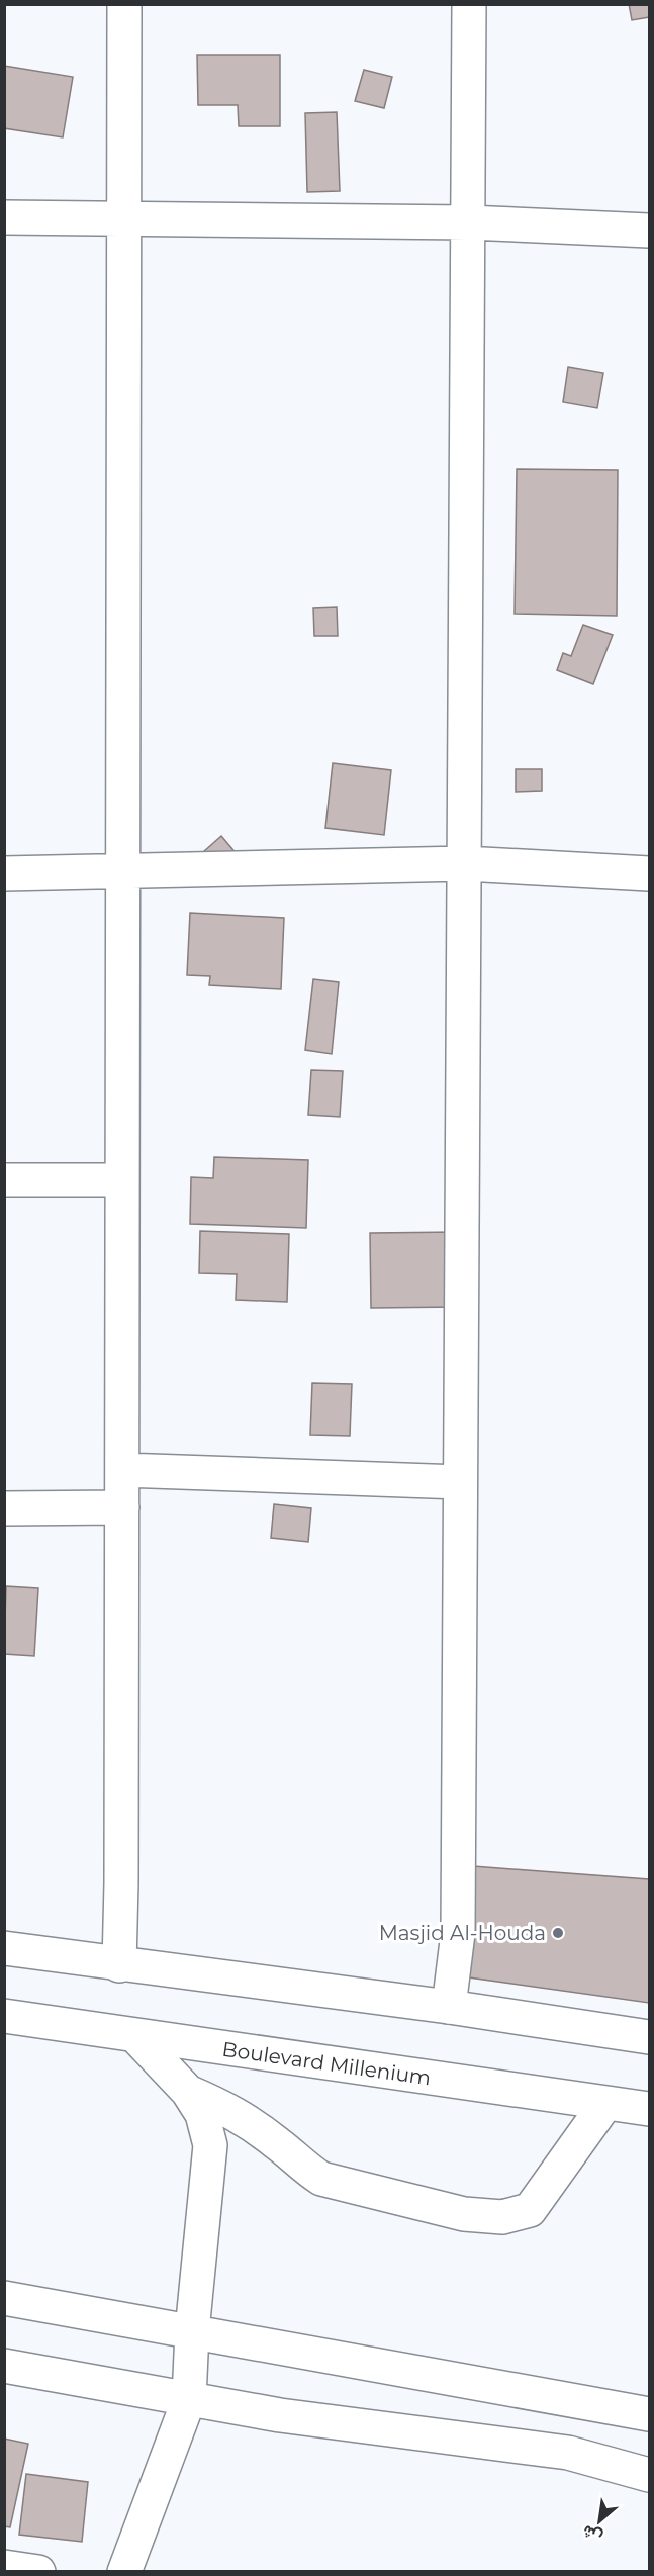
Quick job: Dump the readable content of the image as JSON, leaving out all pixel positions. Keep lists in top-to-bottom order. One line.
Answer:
{"streets":{"street":["Boulevard Millenium"]},"places":["Masjid Al-Houda"],"north":"bottom left"}
